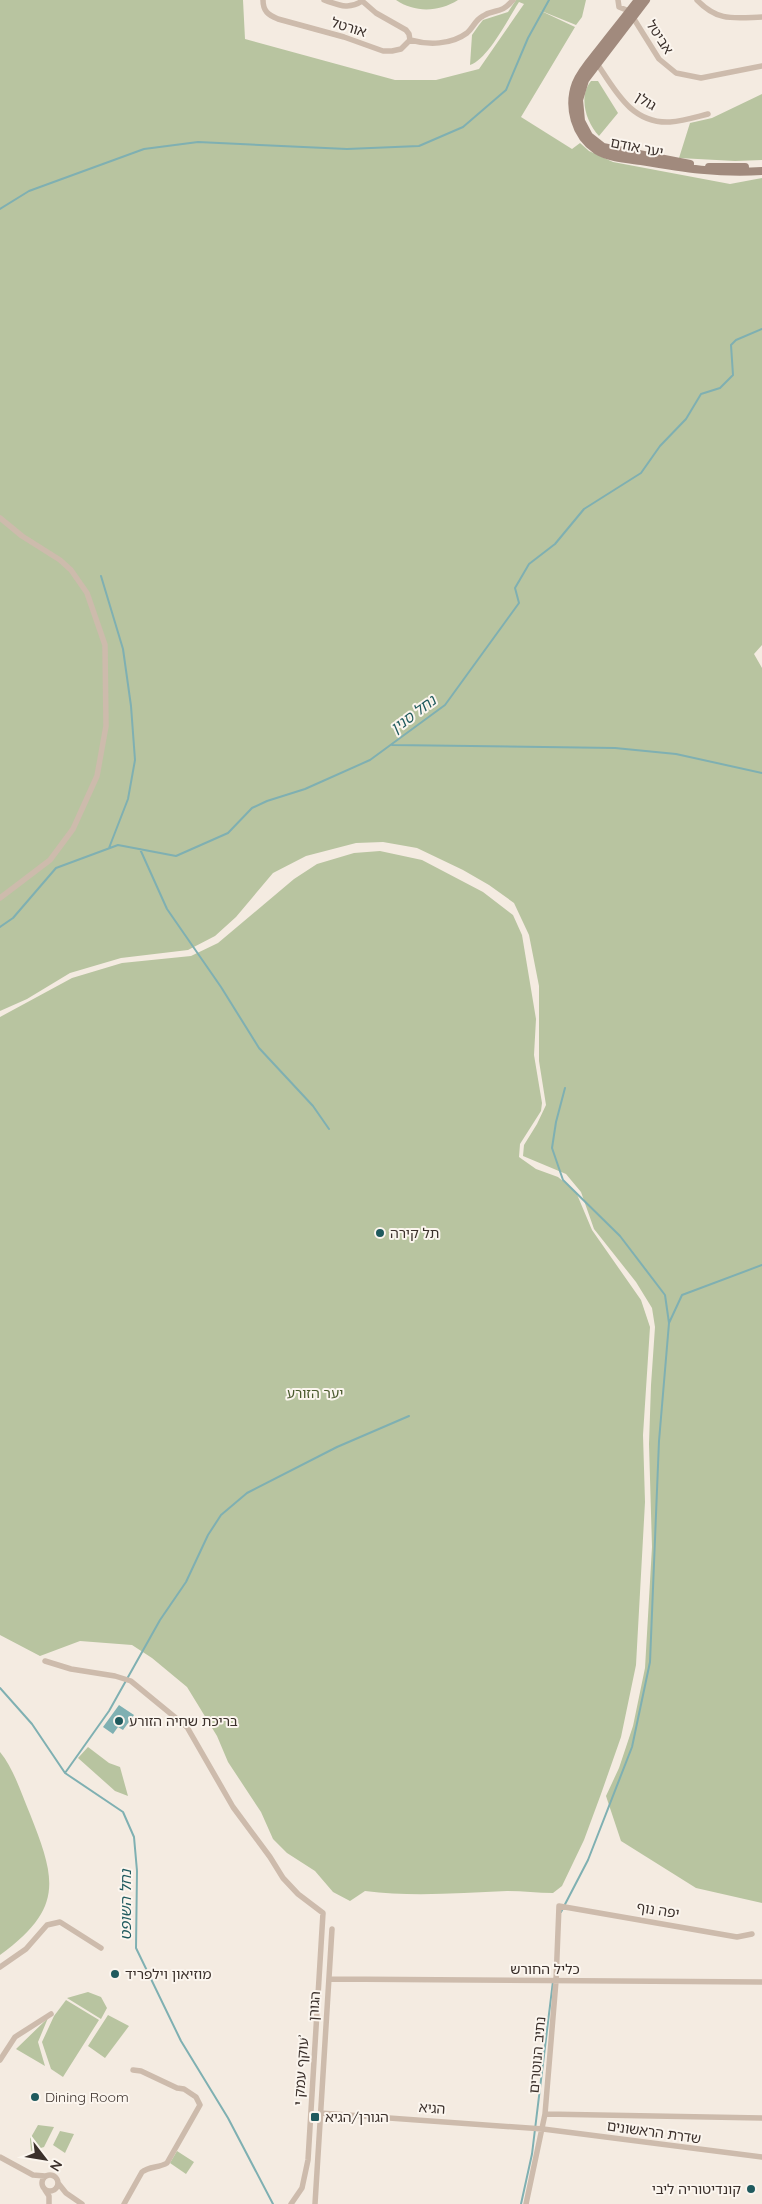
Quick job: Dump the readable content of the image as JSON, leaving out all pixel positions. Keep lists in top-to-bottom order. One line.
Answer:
{"streets":{"street":["אורטל","אביטל","גולן","יער אודם","יפה נוף","כליל החורש","הגורן","נתיב הנוטרים","עוקף עמק י’","הגיא","שדרת הראשונים"]},"crossings":[["אביטל","יער אודם"],["גולן","יער אודם"],["יפה נוף","נתיב הנוטרים"],["כליל החורש","הגורן"],["כליל החורש","נתיב הנוטרים"],["הגורן","הגיא"],["נתיב הנוטרים","הגיא"],["נתיב הנוטרים","שדרת הראשונים"],["הגיא","שדרת הראשונים"]],"water":["נחל סנין","נחל השופט"],"parks":["יער הזורע"],"places":{"other":["תל קירה","בריכת שחיה הזורע","מוזיאון וילפריד","Dining Room","קונדיטוריה ליבי"],"transit":["הגורן/הגיא"]},"north":"bottom right"}
